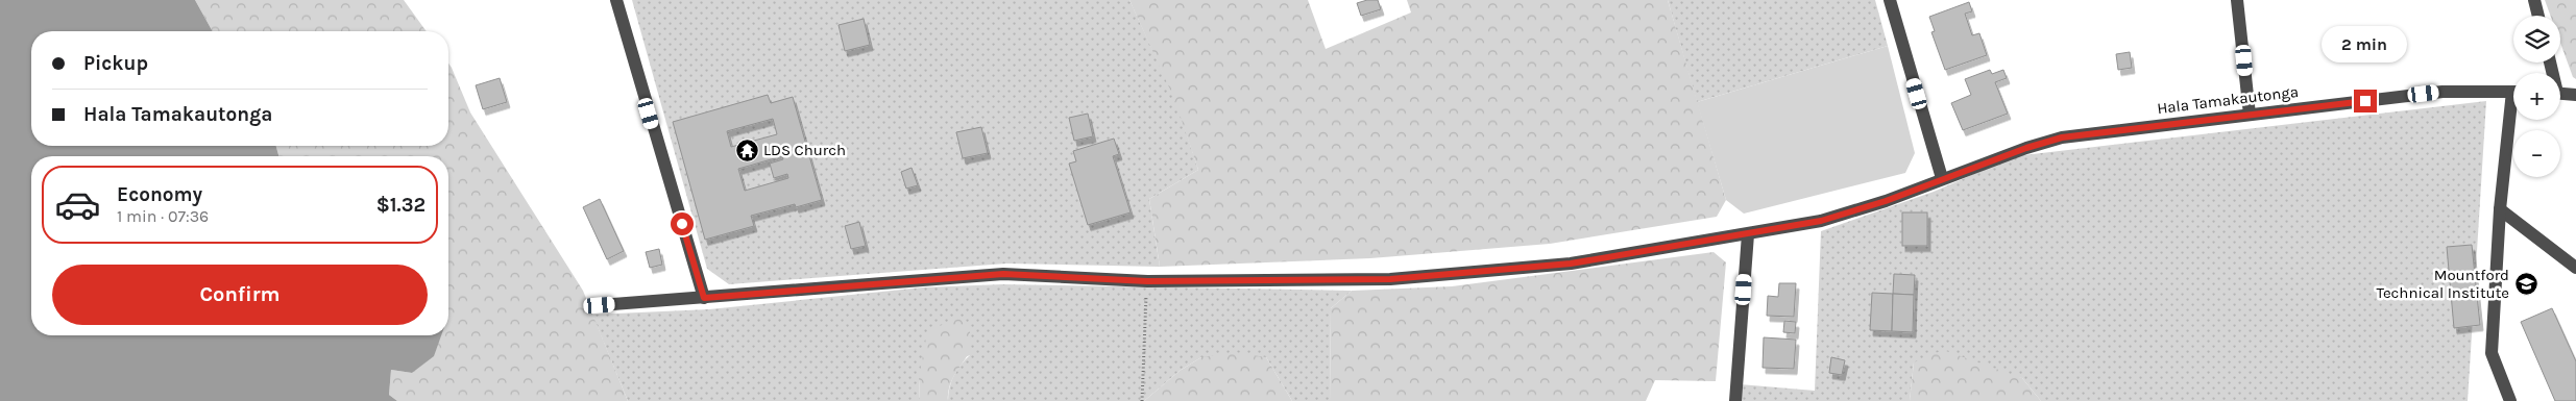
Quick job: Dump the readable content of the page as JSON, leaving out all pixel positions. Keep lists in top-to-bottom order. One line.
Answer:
{"streets":{"street":["Hala Tamakautonga"]},"places":{"temple":["LDS Church"],"school or university":["Mountford Technical Institute"]},"page":{"map_buttons":["+","−"],"bubble":"2 min","banner":["Pickup","Hala Tamakautonga"],"list":[{"name":"Economy","note":"1 min · 07:36","value":"$1.32"}],"buttons":"Confirm"}}
